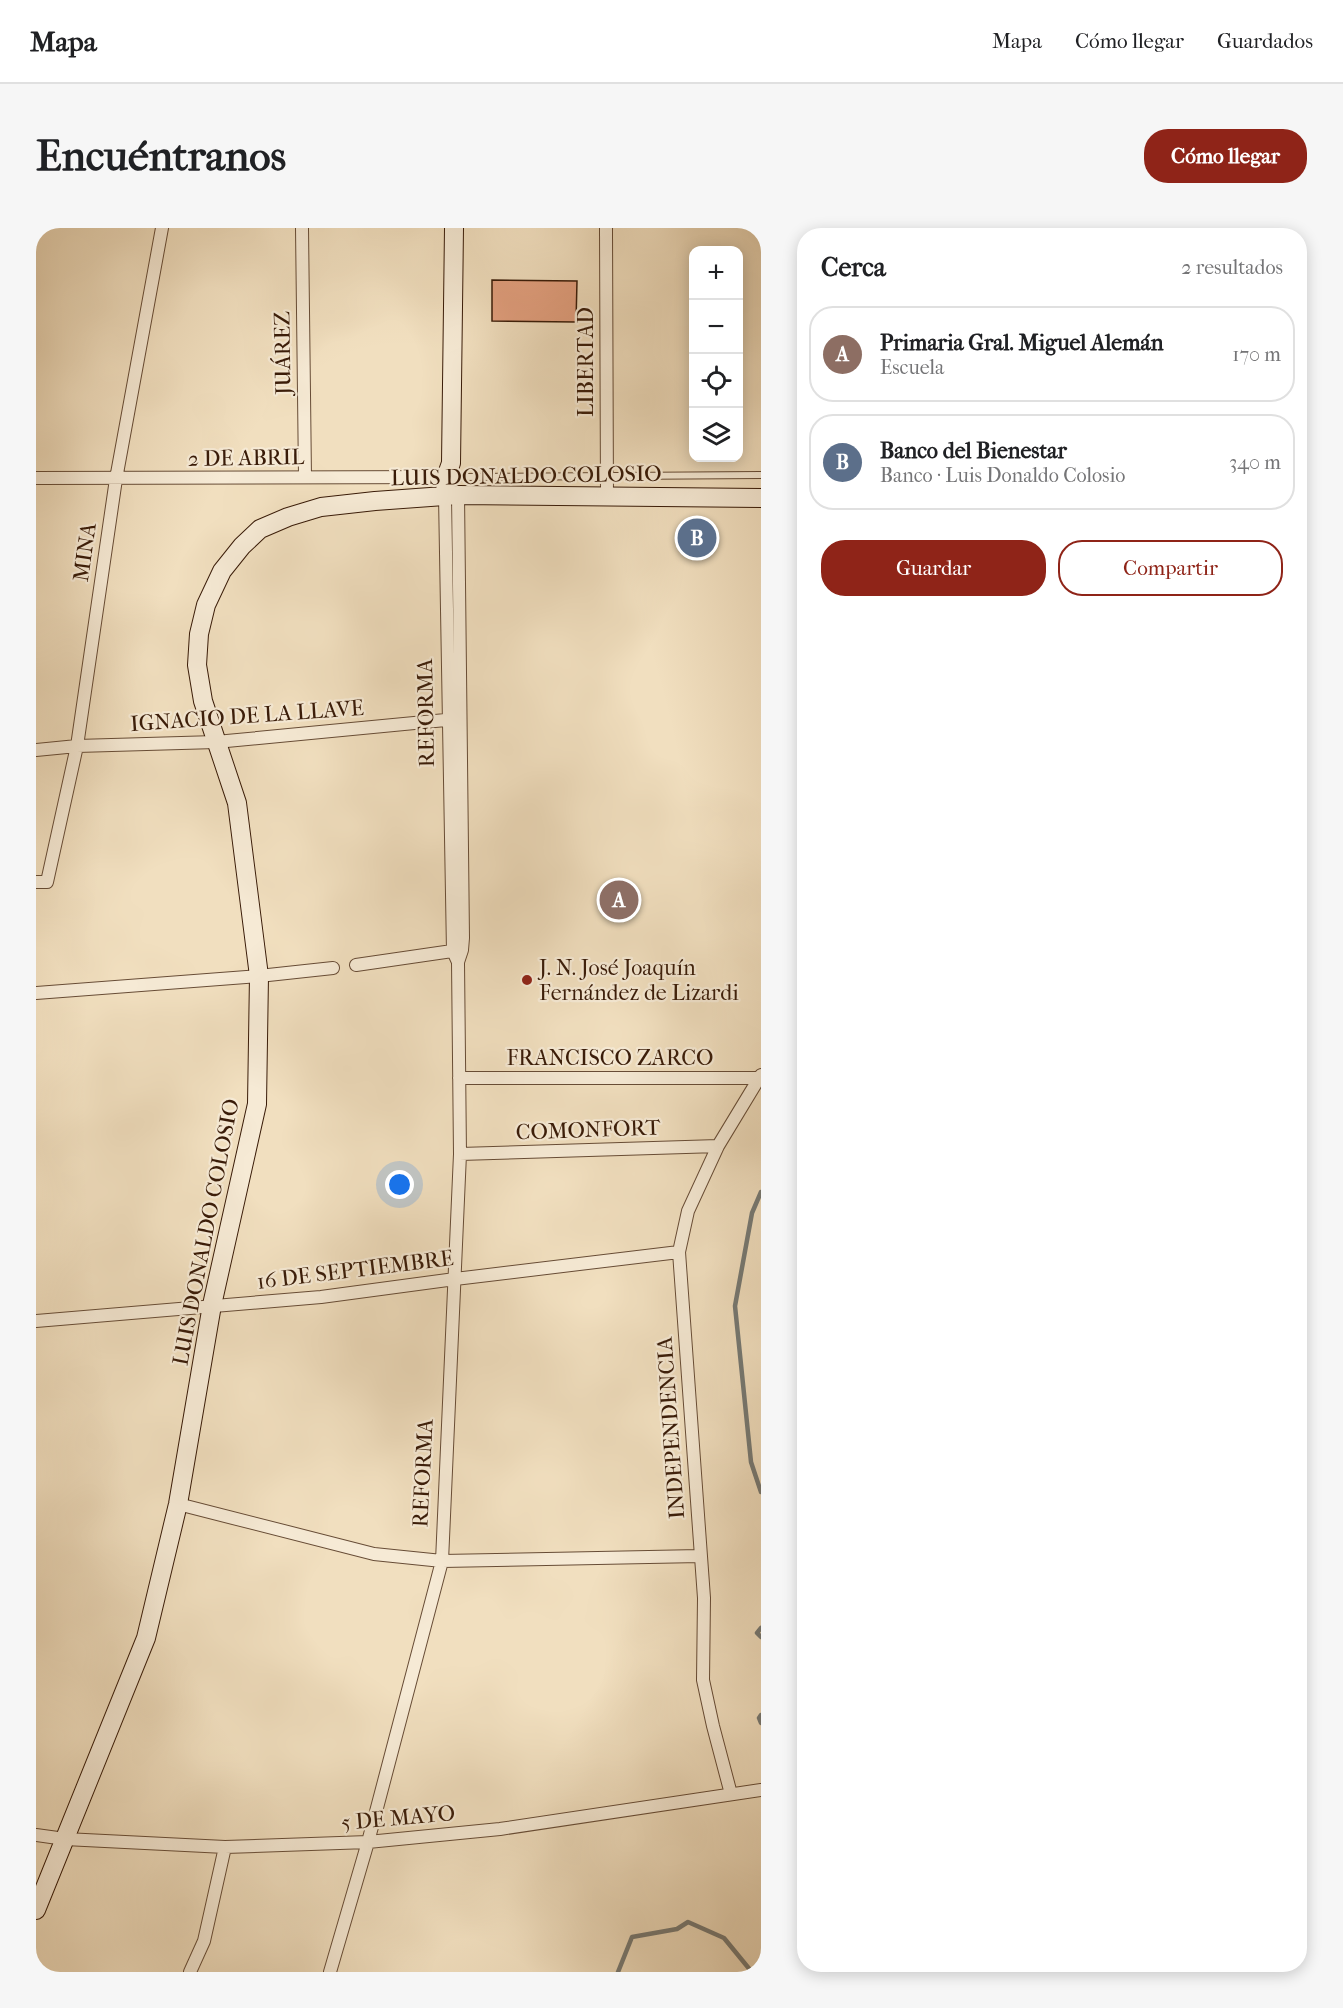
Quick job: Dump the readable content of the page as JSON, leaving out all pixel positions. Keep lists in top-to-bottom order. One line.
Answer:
{"streets":{"main road":["LUIS DONALDO COLOSIO","REFORMA"],"street":["JUÁREZ","LIBERTAD","2 DE ABRIL","MINA","IGNACIO DE LA LLAVE","FRANCISCO ZARCO","COMONFORT","16 DE SEPTIEMBRE","INDEPENDENCIA","5 DE MAYO"]},"crossings":[["JUÁREZ","2 DE ABRIL"],["LIBERTAD","LUIS DONALDO COLOSIO"],["2 DE ABRIL","LUIS DONALDO COLOSIO"],["2 DE ABRIL","MINA"],["2 DE ABRIL","REFORMA"],["LUIS DONALDO COLOSIO","REFORMA"],["LUIS DONALDO COLOSIO","IGNACIO DE LA LLAVE"],["LUIS DONALDO COLOSIO","16 DE SEPTIEMBRE"],["LUIS DONALDO COLOSIO","5 DE MAYO"],["MINA","IGNACIO DE LA LLAVE"],["REFORMA","IGNACIO DE LA LLAVE"],["REFORMA","FRANCISCO ZARCO"],["REFORMA","COMONFORT"],["REFORMA","16 DE SEPTIEMBRE"],["REFORMA","5 DE MAYO"],["FRANCISCO ZARCO","INDEPENDENCIA"],["COMONFORT","INDEPENDENCIA"],["16 DE SEPTIEMBRE","INDEPENDENCIA"],["INDEPENDENCIA","5 DE MAYO"]],"places":["J. N. José Joaquín Fernández de Lizardi"],"page":{"header":"Mapa","nav":["Mapa","Cómo llegar","Guardados"],"buttons":["Cómo llegar",["Guardar","Compartir"]],"title":"Encuéntranos","heading":["Cerca","2 resultados"],"map_buttons":["+","−"],"list":[{"mark":"A","name":"Primaria Gral. Miguel Alemán","note":"Escuela","value":"170 m"},{"mark":"B","name":"Banco del Bienestar","note":"Banco · Luis Donaldo Colosio","value":"340 m"}],"pins":["B","A"]}}
